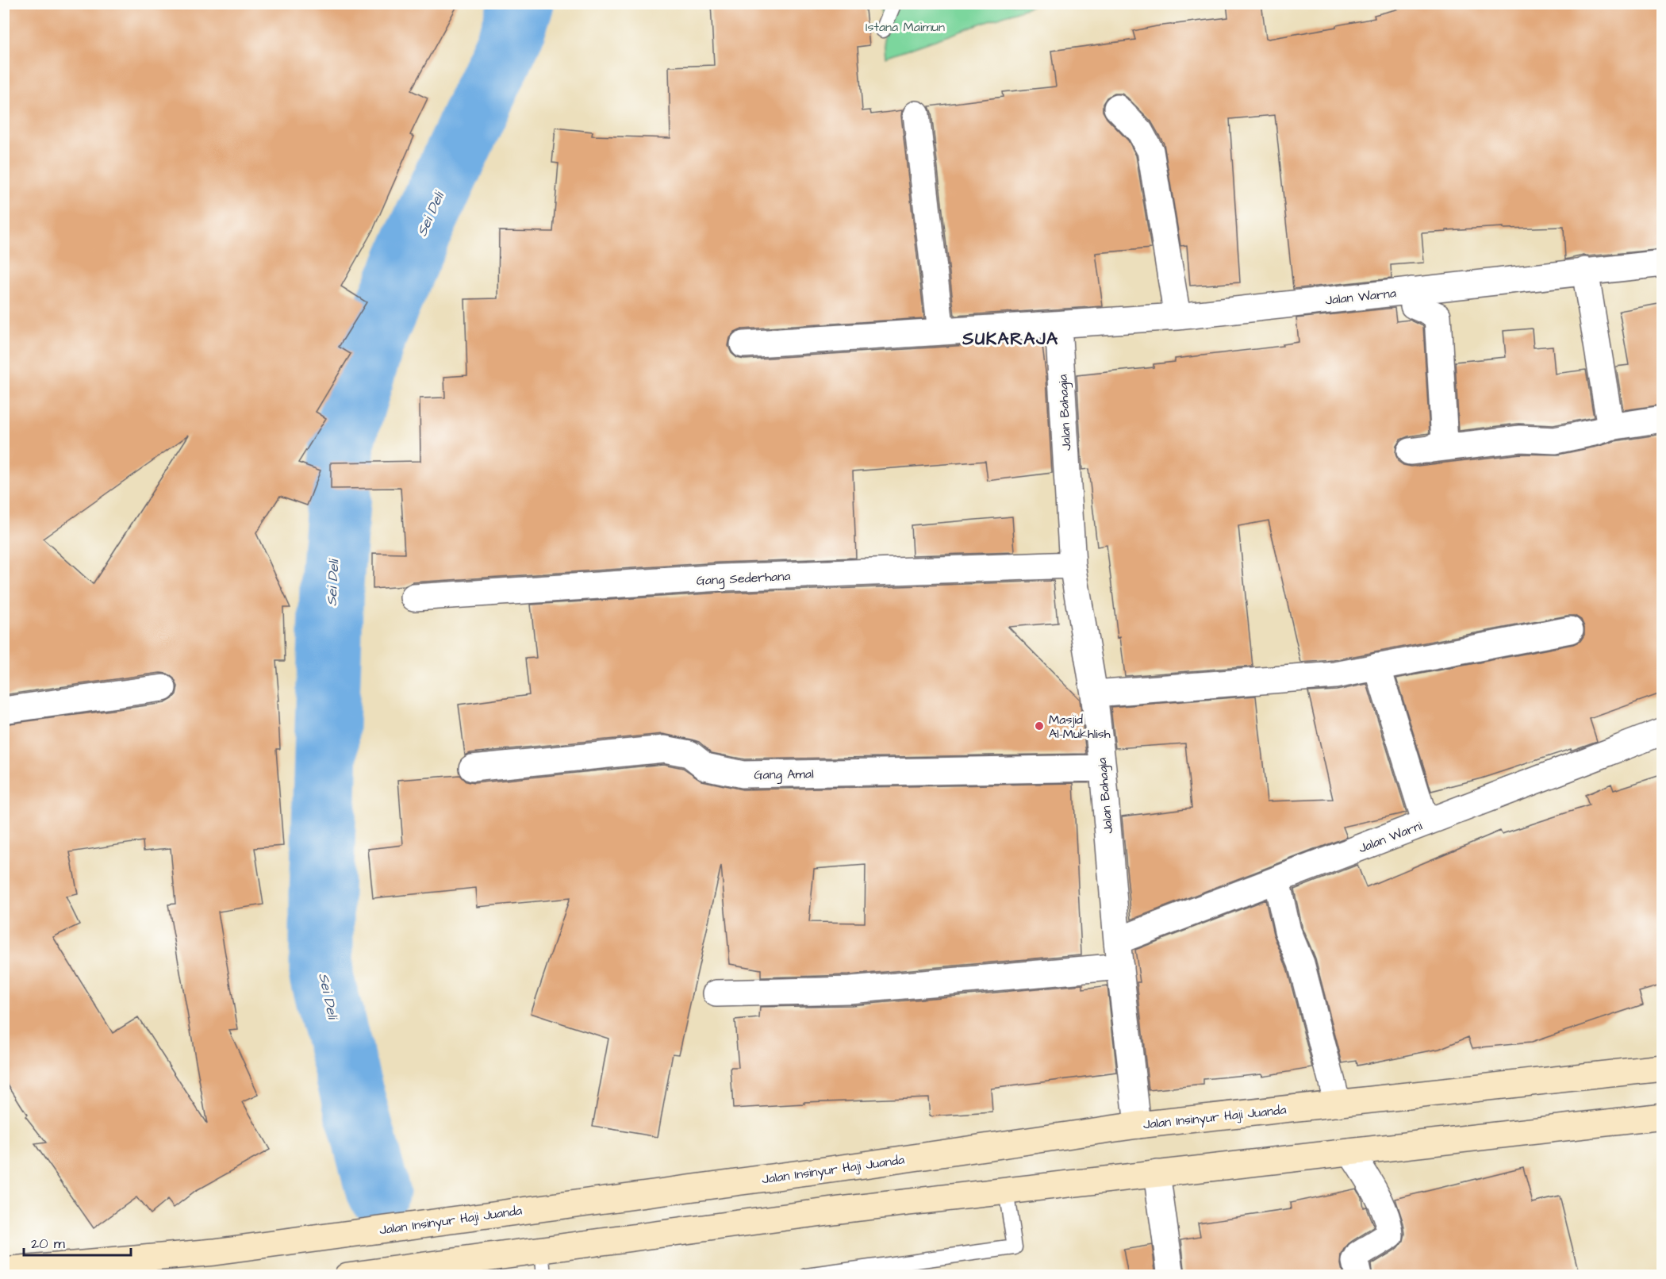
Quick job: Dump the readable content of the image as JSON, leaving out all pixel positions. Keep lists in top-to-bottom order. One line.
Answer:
{"streets":{"main road":["Jalan Insinyur Haji Juanda"],"street":["Jalan Warna","Jalan Bahagia","Gang Sederhana","Gang Amal","Jalan Warni"]},"crossings":[["Jalan Warna","Jalan Bahagia"],["Jalan Bahagia","Gang Sederhana"],["Jalan Bahagia","Gang Amal"],["Jalan Bahagia","Jalan Warni"],["Jalan Bahagia","Jalan Insinyur Haji Juanda"]],"districts":["SUKARAJA"],"water":["Sei Deli"],"parks":["Istana Maimun"],"places":["Masjid Al-Mukhlish"],"scale_bar":"20 m"}
